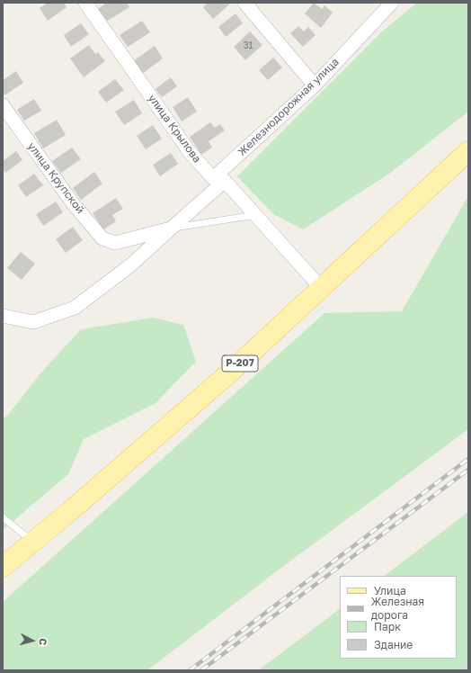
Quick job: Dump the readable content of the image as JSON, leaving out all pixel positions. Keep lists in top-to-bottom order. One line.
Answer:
{"streets":{"main road":["Р-207"],"street":["Железнодорожная улица","улица Крылова","улица Крупской"]},"crossings":[["Железнодорожная улица","улица Крылова"],["Железнодорожная улица","улица Крупской"],["улица Крылова","Р-207"]],"house_numbers":["31"],"legend":["Улица","Железная дорога","Парк","Здание"],"north":"right"}
